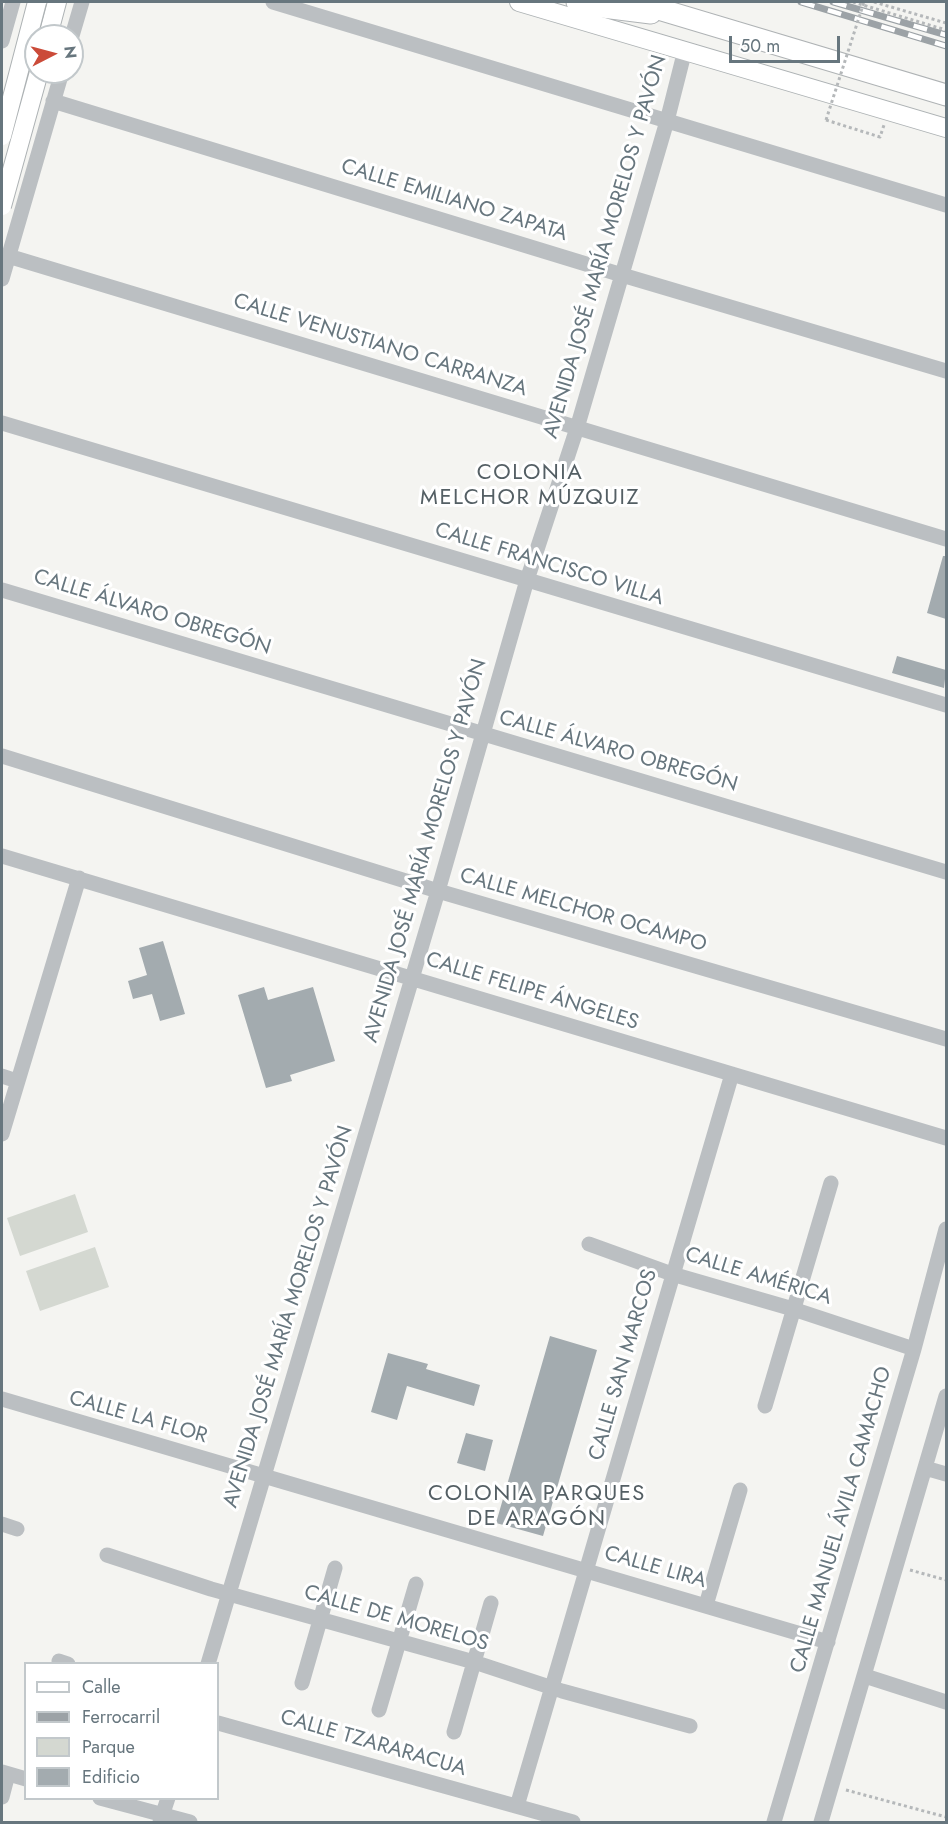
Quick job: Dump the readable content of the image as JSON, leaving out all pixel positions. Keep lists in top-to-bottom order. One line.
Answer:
{"streets":{"street":["CALLE EMILIANO ZAPATA","AVENIDA JOSÉ MARÍA MORELOS Y PAVÓN","CALLE VENUSTIANO CARRANZA","CALLE FRANCISCO VILLA","CALLE ÁLVARO OBREGÓN","CALLE MELCHOR OCAMPO","CALLE FELIPE ÁNGELES","CALLE AMÉRICA","CALLE SAN MARCOS","CALLE LA FLOR","CALLE MANUEL ÁVILA CAMACHO","CALLE LIRA","CALLE DE MORELOS","CALLE TZARARACUA"]},"crossings":[["CALLE EMILIANO ZAPATA","AVENIDA JOSÉ MARÍA MORELOS Y PAVÓN"],["AVENIDA JOSÉ MARÍA MORELOS Y PAVÓN","CALLE VENUSTIANO CARRANZA"],["AVENIDA JOSÉ MARÍA MORELOS Y PAVÓN","CALLE FRANCISCO VILLA"],["AVENIDA JOSÉ MARÍA MORELOS Y PAVÓN","CALLE ÁLVARO OBREGÓN"],["AVENIDA JOSÉ MARÍA MORELOS Y PAVÓN","CALLE MELCHOR OCAMPO"],["AVENIDA JOSÉ MARÍA MORELOS Y PAVÓN","CALLE FELIPE ÁNGELES"],["AVENIDA JOSÉ MARÍA MORELOS Y PAVÓN","CALLE LA FLOR"],["AVENIDA JOSÉ MARÍA MORELOS Y PAVÓN","CALLE LIRA"],["AVENIDA JOSÉ MARÍA MORELOS Y PAVÓN","CALLE DE MORELOS"],["CALLE FELIPE ÁNGELES","CALLE SAN MARCOS"],["CALLE AMÉRICA","CALLE SAN MARCOS"],["CALLE AMÉRICA","CALLE MANUEL ÁVILA CAMACHO"],["CALLE SAN MARCOS","CALLE LIRA"],["CALLE SAN MARCOS","CALLE DE MORELOS"],["CALLE SAN MARCOS","CALLE TZARARACUA"],["CALLE LA FLOR","CALLE LIRA"],["CALLE MANUEL ÁVILA CAMACHO","CALLE LIRA"]],"districts":["COLONIA MELCHOR MÚZQUIZ","COLONIA PARQUES DE ARAGÓN"],"legend":["Calle","Ferrocarril","Parque","Edificio"],"scale_bar":"50 m","north":"right"}
